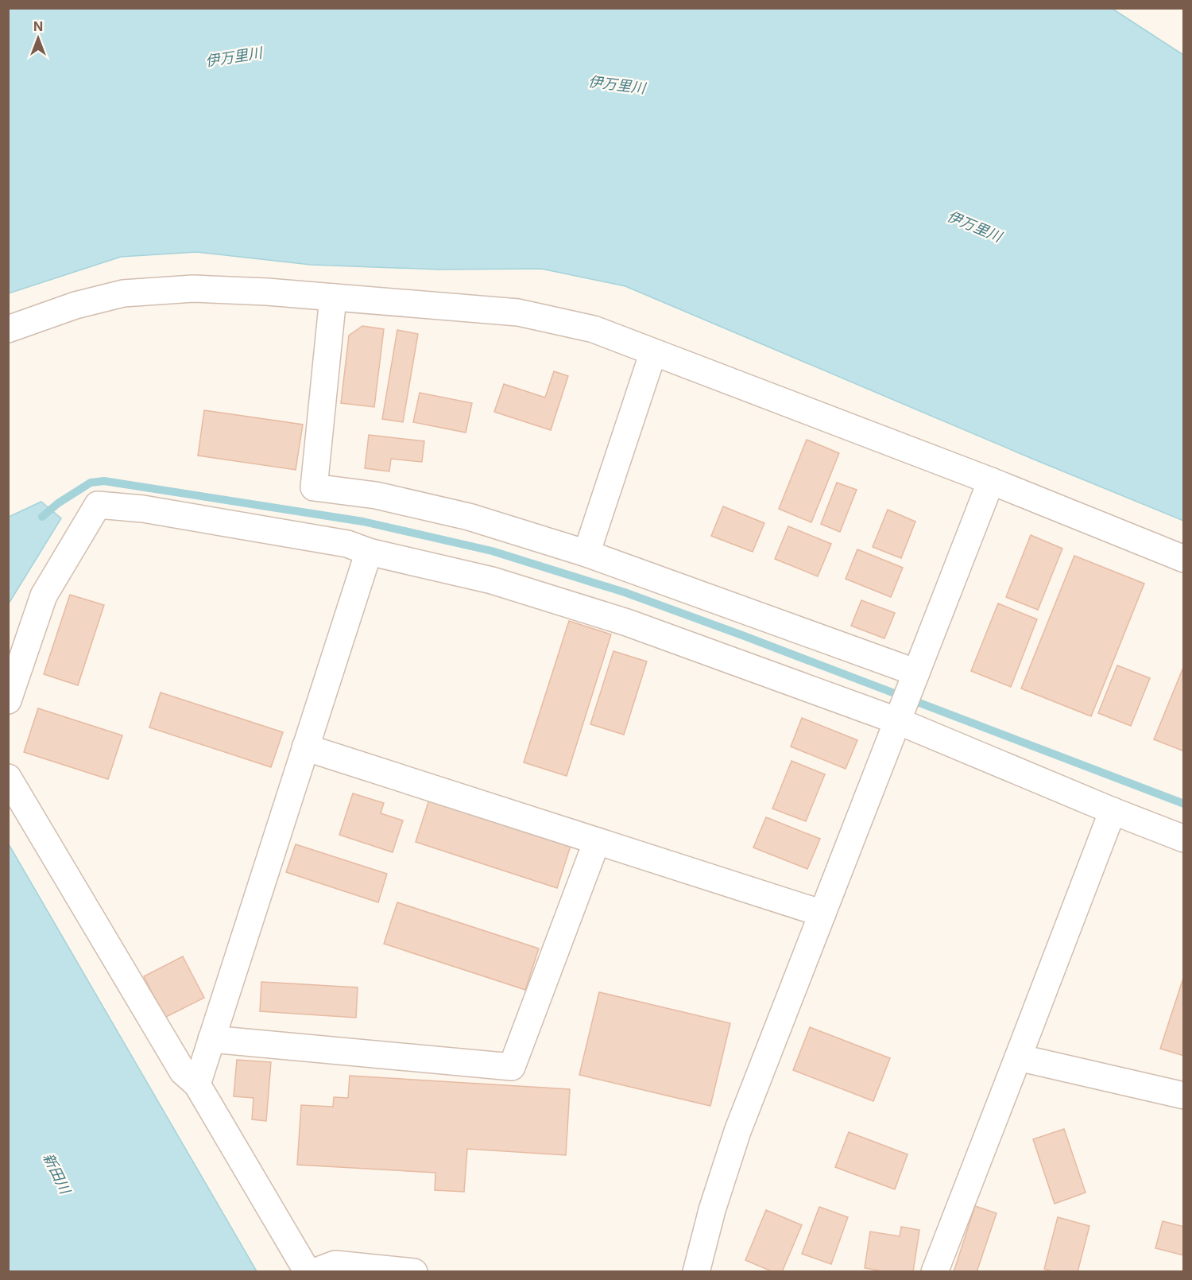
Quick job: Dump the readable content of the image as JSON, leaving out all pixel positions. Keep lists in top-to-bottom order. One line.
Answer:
{"water":["伊万里川","新田川"],"north":"top"}
